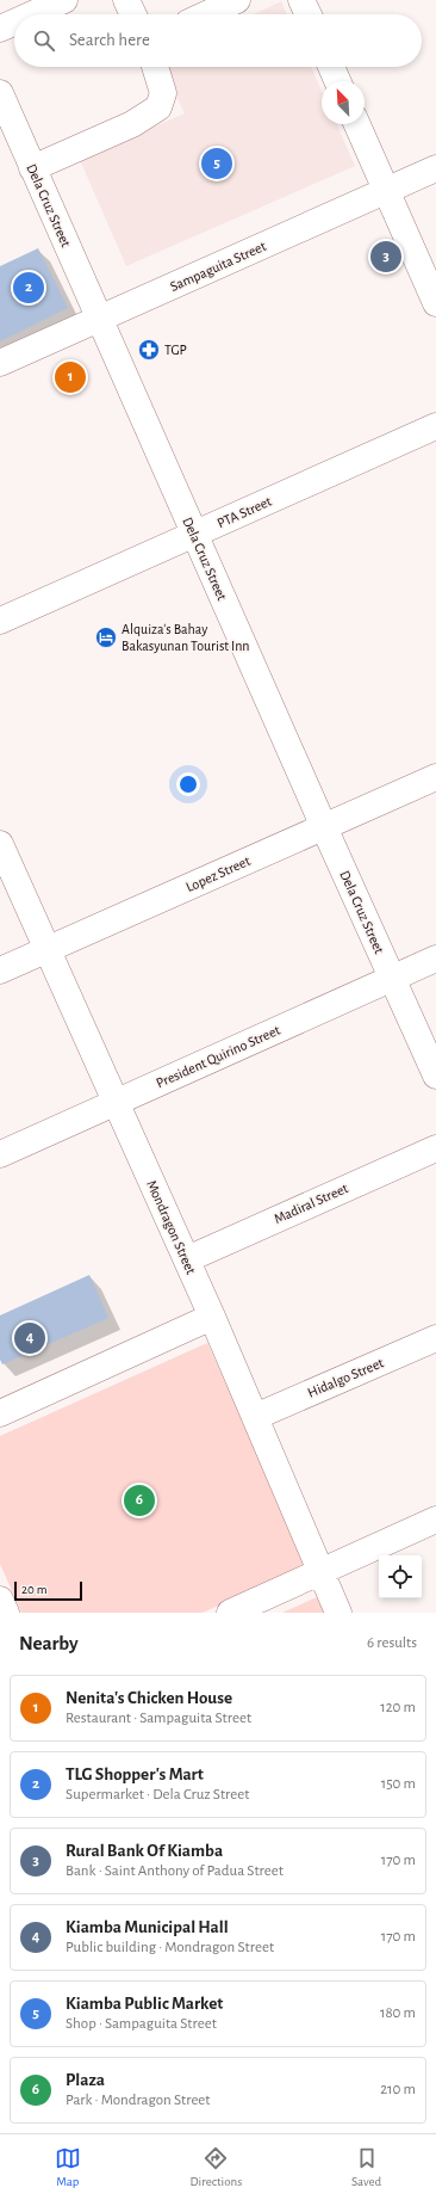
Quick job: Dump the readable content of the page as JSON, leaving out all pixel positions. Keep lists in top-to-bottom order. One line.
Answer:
{"streets":{"street":["Dela Cruz Street","Sampaguita Street","PTA Street","Lopez Street","President Quirino Street","Madiral Street","Mondragon Street","Hidalgo Street"]},"crossings":[["Dela Cruz Street","Sampaguita Street"],["Dela Cruz Street","PTA Street"],["Dela Cruz Street","Lopez Street"],["Dela Cruz Street","President Quirino Street"],["Lopez Street","Mondragon Street"],["President Quirino Street","Mondragon Street"],["Madiral Street","Mondragon Street"],["Mondragon Street","Hidalgo Street"]],"places":{"pharmacy":["TGP"],"hotel":["Alquiza's Bahay Bakasyunan Tourist Inn"]},"scale_bar":"20 m","north":"top left","page":{"search":"Search here","pins":["5","3","2","1","4","6"],"scale":"20 m","heading":["Nearby","6 results"],"list":[{"mark":"1","name":"Nenita's Chicken House","note":"Restaurant · Sampaguita Street","value":"120 m"},{"mark":"2","name":"TLG Shopper's Mart","note":"Supermarket · Dela Cruz Street","value":"150 m"},{"mark":"3","name":"Rural Bank Of Kiamba","note":"Bank · Saint Anthony of Padua Street","value":"170 m"},{"mark":"4","name":"Kiamba Municipal Hall","note":"Public building · Mondragon Street","value":"170 m"},{"mark":"5","name":"Kiamba Public Market","note":"Shop · Sampaguita Street","value":"180 m"},{"mark":"6","name":"Plaza","note":"Park · Mondragon Street","value":"210 m"}],"nav":["Map","Directions","Saved"]}}
